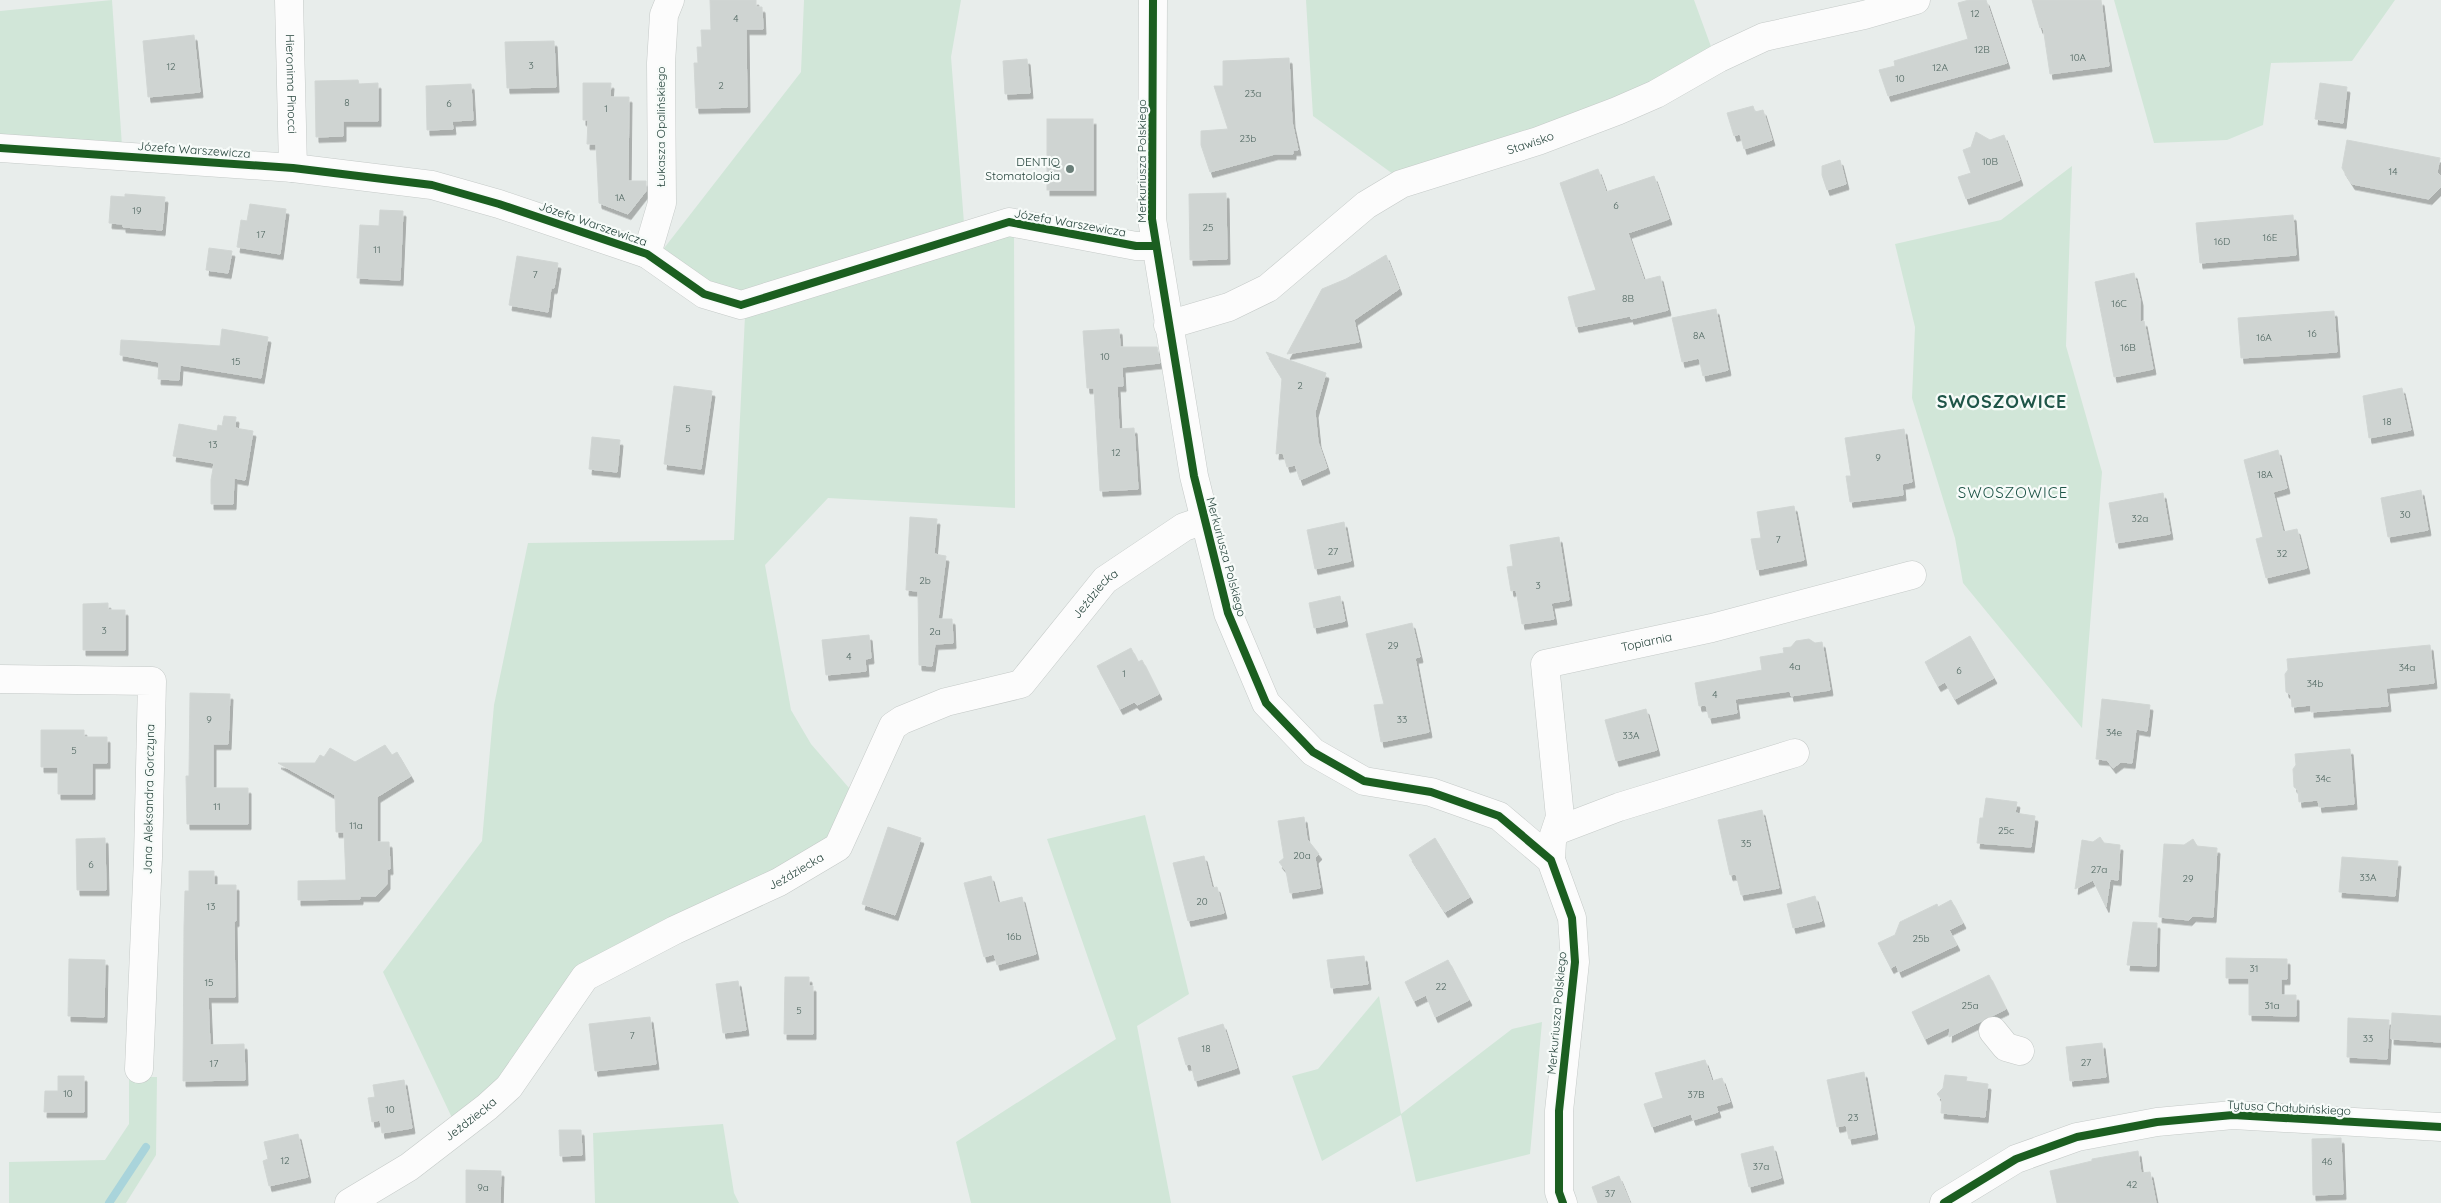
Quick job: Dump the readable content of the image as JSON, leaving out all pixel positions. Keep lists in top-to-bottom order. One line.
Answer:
{"streets":{"street":["Hieronima Pinocci","Łukasza Opalińskiego","Stawisko","Józefa Warszewicza","Merkuriusza Polskiego","Jeździecka","Topiarnia","Jana Aleksandra Gorczyna","Tytusa Chałubińskiego"]},"crossings":[["Hieronima Pinocci","Józefa Warszewicza"],["Łukasza Opalińskiego","Józefa Warszewicza"],["Stawisko","Merkuriusza Polskiego"],["Józefa Warszewicza","Merkuriusza Polskiego"],["Merkuriusza Polskiego","Jeździecka"],["Merkuriusza Polskiego","Topiarnia"]],"districts":["SWOSZOWICE","SWOSZOWICE"],"places":["DENTIQ Stomatologia"],"house_numbers":["12","4","12B","10A","3","12","12A","10","2","23a","8","6","1","23b","10B","14","1A","6","19","25","17","16E","16D","11","7","8B","16C","16","8A","16A","16B","10","15","2","18","5","13","12","9","18A","30","32a","7","27","32","2b","3","3","2a","29","4","4a","34a","6","1","34b","4","9","33","34e","33A","5","34c","11","11a","25c","35","20a","6","27a","33A","29","20","13","16b","25b","31","15","22","25a","31a","5","7","33","18","27","17","10","37B","10","23","12","46","37a","42","9a","37"]}
